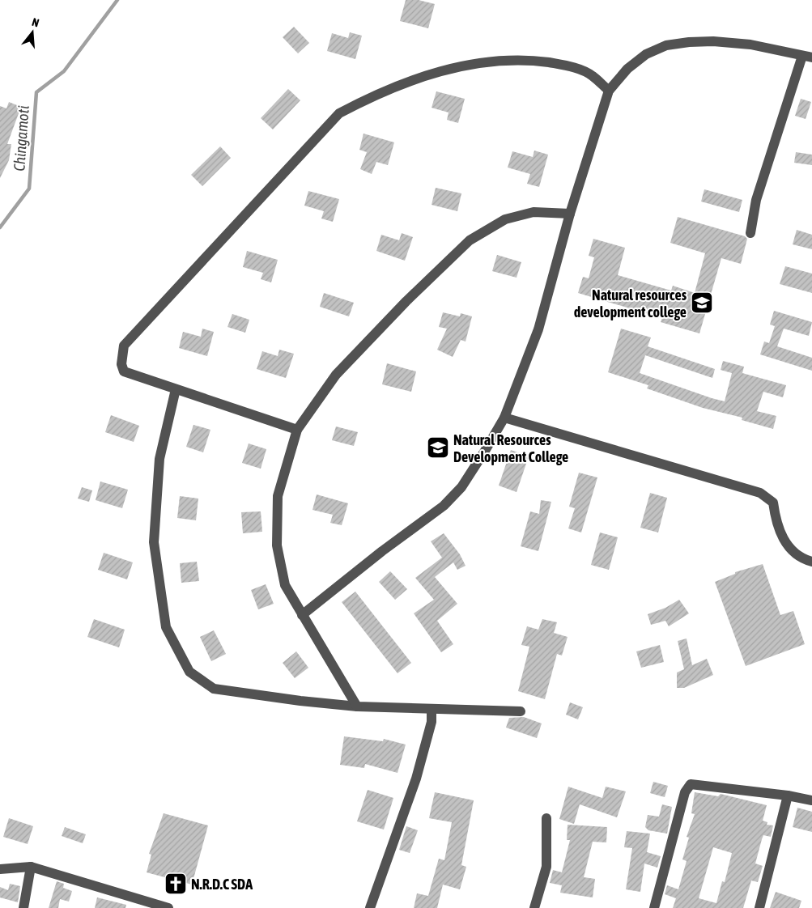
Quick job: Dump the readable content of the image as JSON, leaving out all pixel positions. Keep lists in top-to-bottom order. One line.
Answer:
{"water":["Chingamoti"],"places":{"school or university":["Natural resources development college","Natural Resources Development College"],"church":["N.R.D.C SDA"]},"north":"top"}
